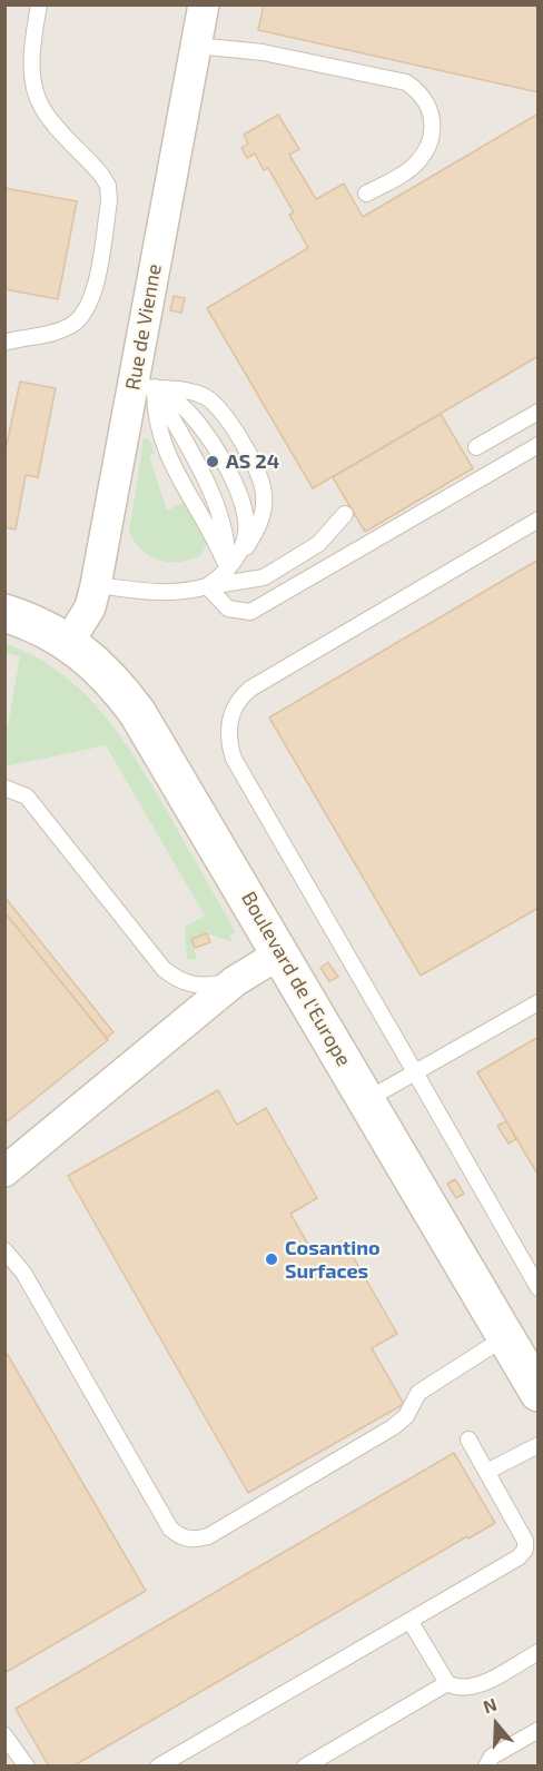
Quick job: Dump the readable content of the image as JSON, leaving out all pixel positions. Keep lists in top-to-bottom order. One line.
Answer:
{"streets":{"street":["Rue de Vienne","Boulevard de l'Europe"]},"crossings":[["Rue de Vienne","Boulevard de l'Europe"]],"places":["AS 24","Cosantino Surfaces"],"north":"top"}
